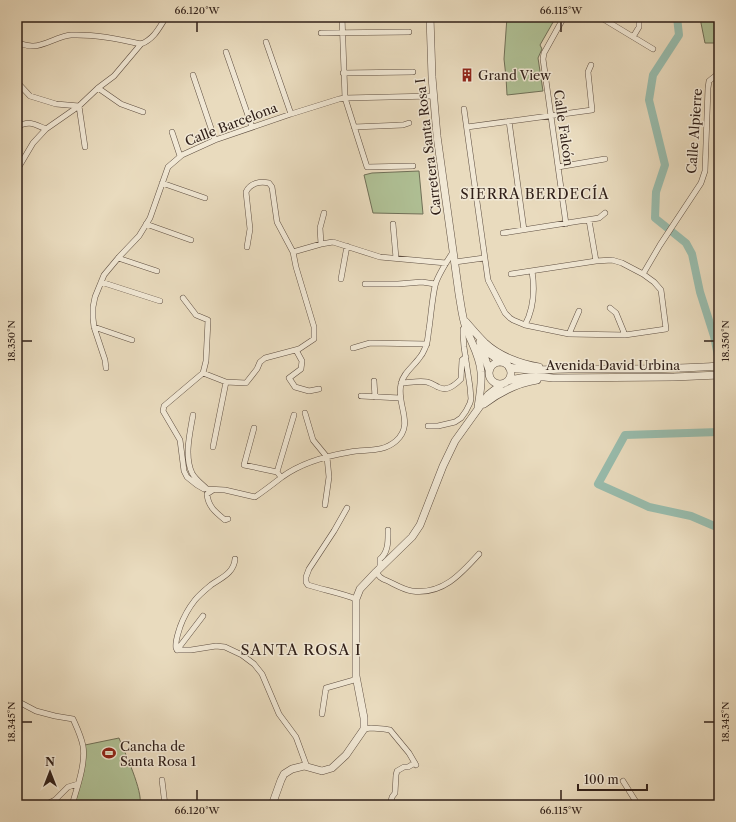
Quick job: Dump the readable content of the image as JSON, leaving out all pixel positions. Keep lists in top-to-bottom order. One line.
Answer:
{"streets":{"street":["Calle Barcelona","Calle Falcón","Calle Alpierre","Carretera Santa Rosa I","Avenida David Urbina"]},"crossings":[["Calle Barcelona","Carretera Santa Rosa I"],["Carretera Santa Rosa I","Avenida David Urbina"]],"districts":["SIERRA BERDECÍA","SANTA ROSA I"],"places":{"building":["Grand View"],"sports":["Cancha de Santa Rosa 1"]},"scale_bar":"100 m","north":"top","coordinates":["66.120°W","66.115°W","18.350°N","18.345°N"]}
